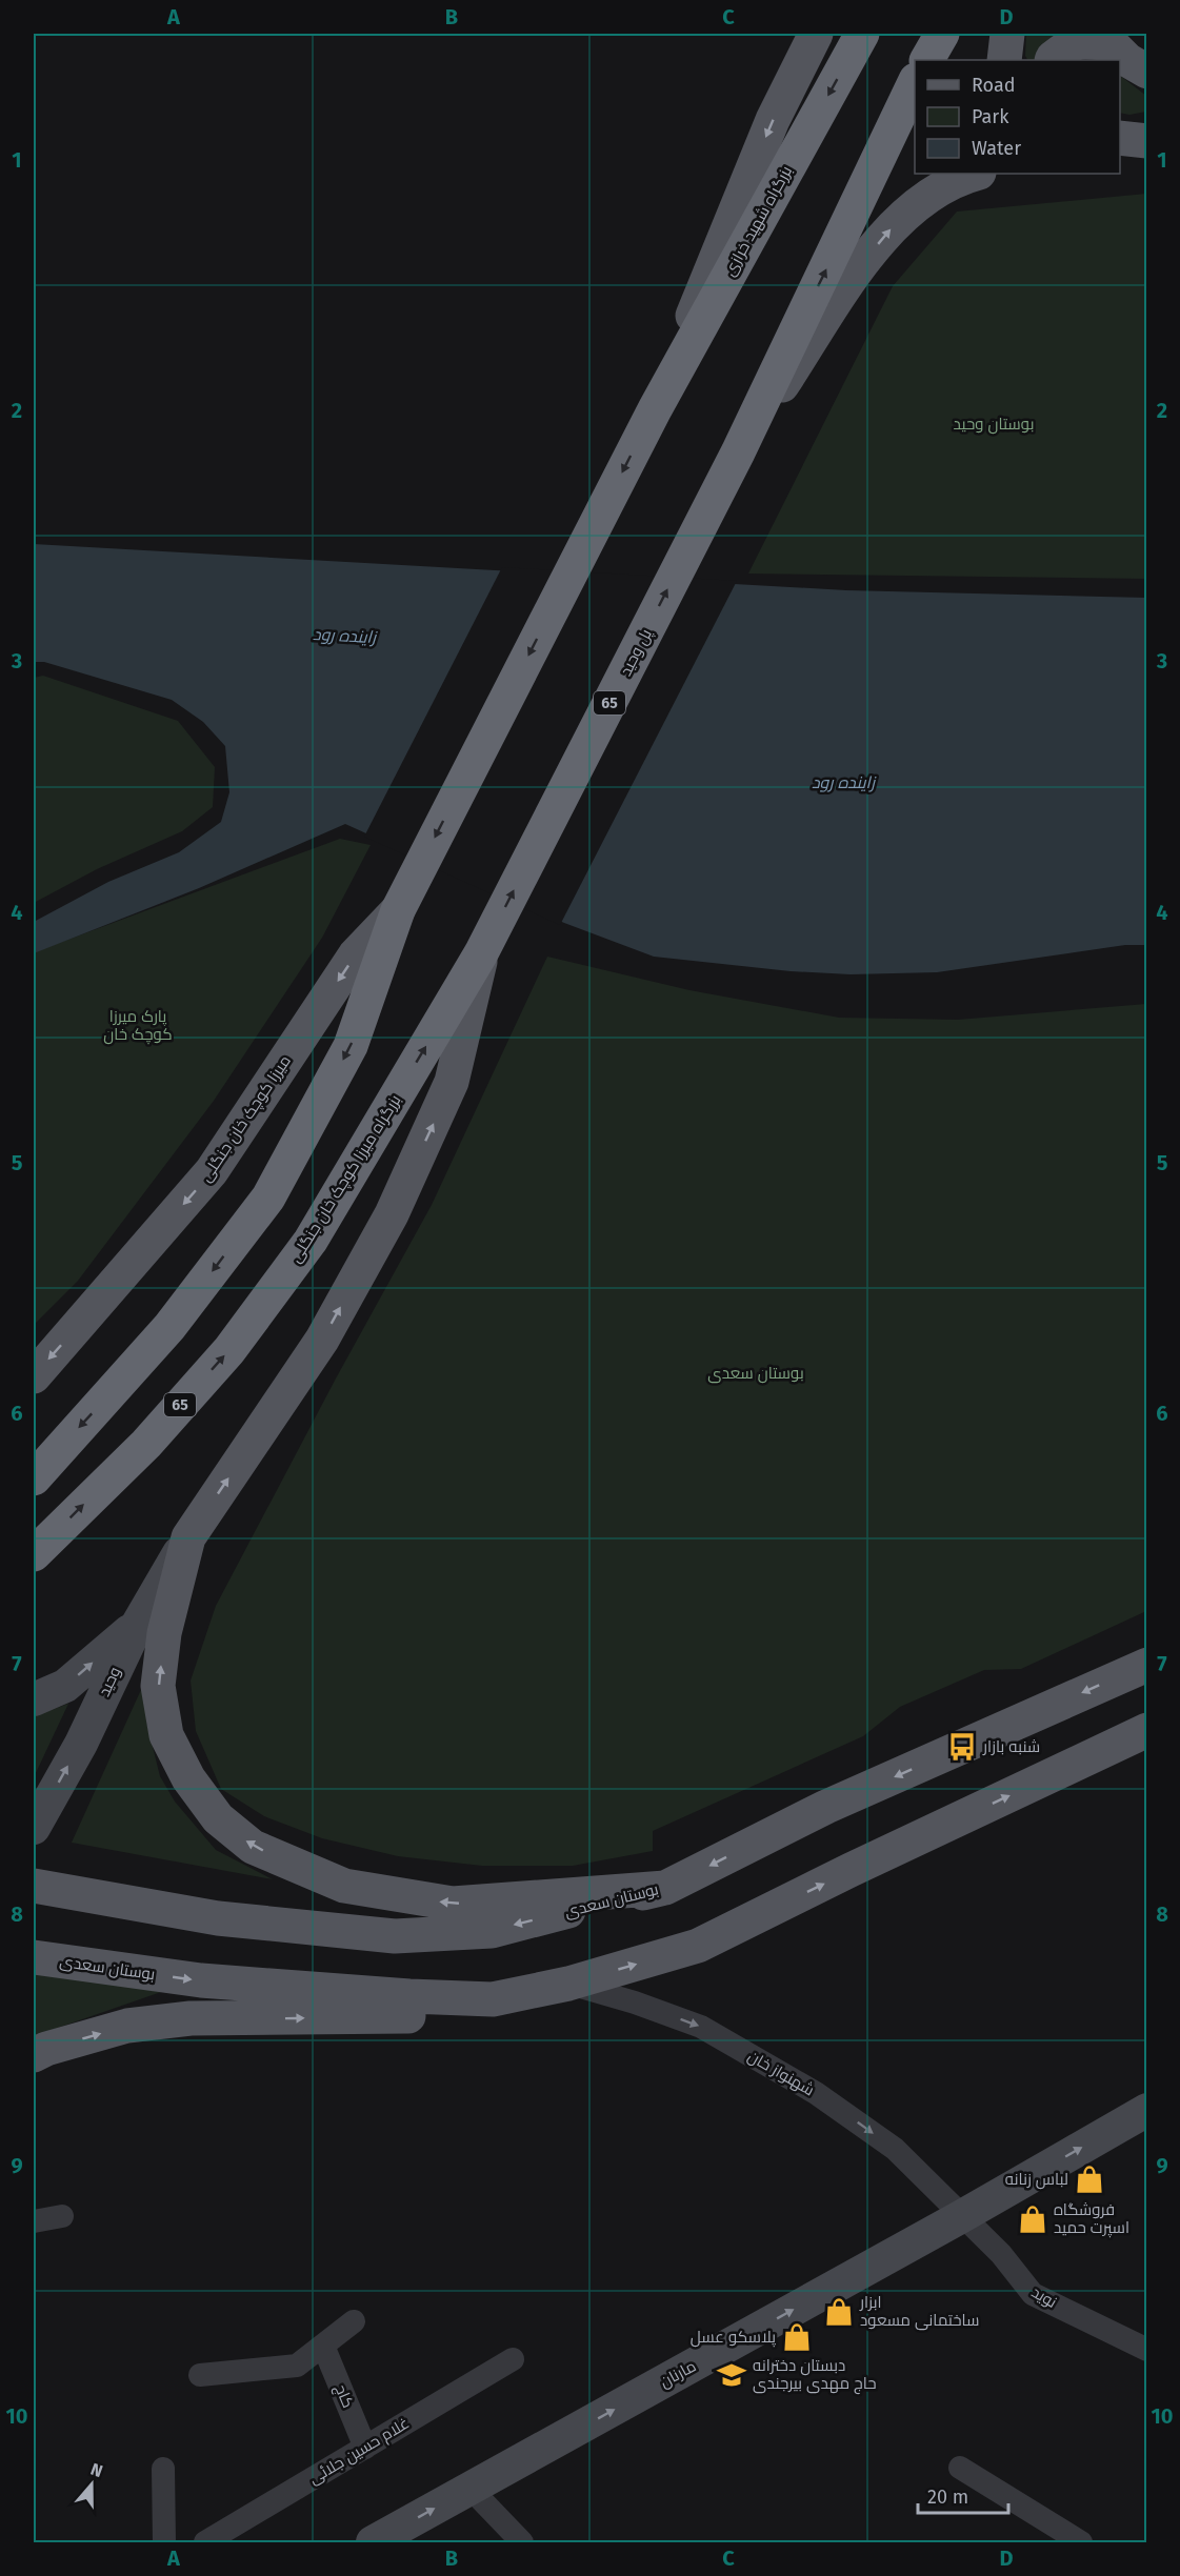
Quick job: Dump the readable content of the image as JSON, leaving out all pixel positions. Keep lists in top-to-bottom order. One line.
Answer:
{"streets":{"highway":["بزرگراه شهید خرازی","پل وحید","65","بزرگراه میرزا کوچک خان جنگلی"],"main road":["میرزا کوچک خان جنگلی","وحید","بوستان سعدی","مارنان"],"street":["شهنواز خان","نوید","کاج","غلام حسین جلائی"]},"crossings":[["پل وحید","65"],["پل وحید","بزرگراه میرزا کوچک خان جنگلی"],["بوستان سعدی","شهنواز خان"],["شهنواز خان","نوید"],["شهنواز خان","مارنان"],["نوید","مارنان"],["کاج","غلام حسین جلائی"]],"one_way":["وحید","شهنواز خان","مارنان"],"water":["زاینده رود"],"parks":["بوستان وحید","پارک میرزا کوچک خان","بوستان سعدی"],"places":{"bus stop":["شنبه بازار"],"shop":["لباس زنانه","فروشگاه اسپرت حمید","ابزار ساختمانی مسعود","پلاسکو عسل"],"school or university":["دبستان دخترانه حاج مهدی بیرجندی"]},"legend":["Road","Park","Water"],"scale_bar":"20 m","north":"top","grid":{"columns":["A","B","C","D"],"rows":["1","2","3","4","5","6","7","8","9","10"]}}
